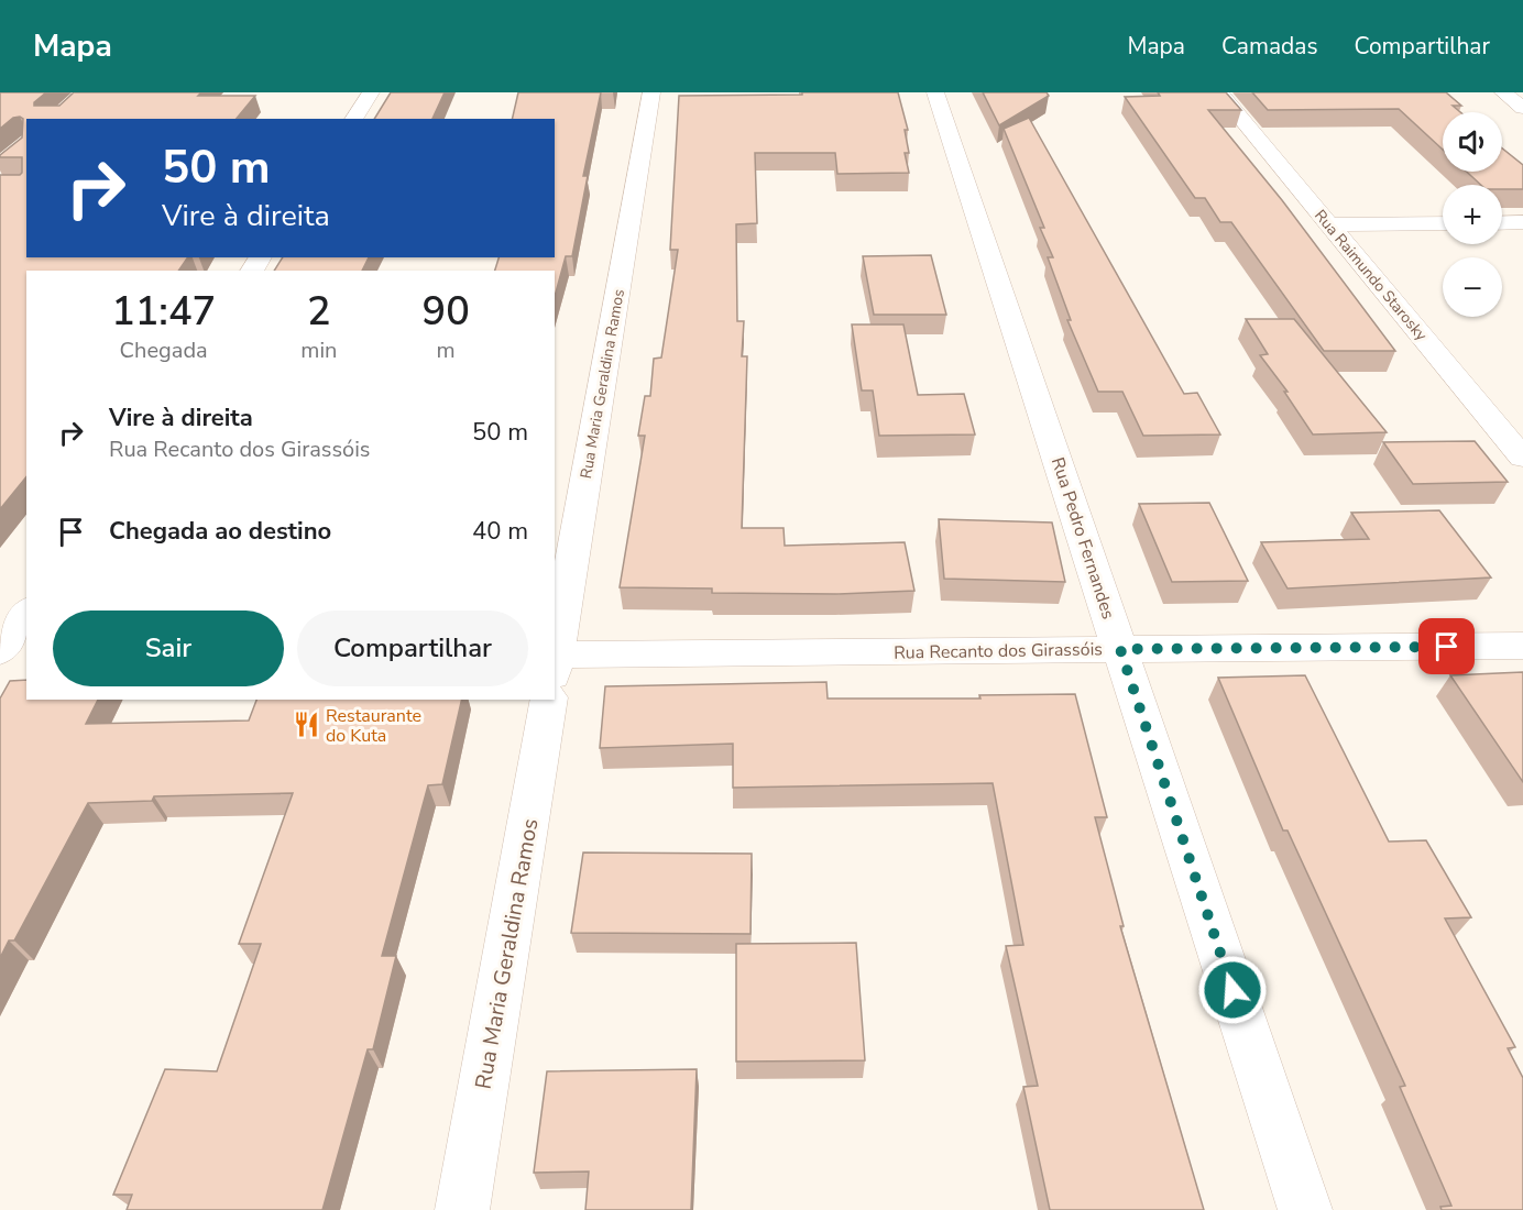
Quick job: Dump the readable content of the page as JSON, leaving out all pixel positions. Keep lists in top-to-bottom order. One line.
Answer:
{"streets":{"street":["Rua Raimundo Starosky","Rua Maria Geraldina Ramos","Rua Pedro Fernandes","Rua Recanto dos Girassóis"]},"crossings":[["Rua Maria Geraldina Ramos","Rua Recanto dos Girassóis"],["Rua Pedro Fernandes","Rua Recanto dos Girassóis"]],"places":{"restaurant":["Restaurante do Kuta"]},"page":{"header":"Mapa","nav":["Mapa","Camadas","Compartilhar"],"map_buttons":["+","−"],"turn":["50 m","Vire à direita"],"eta":["11:47","Chegada","2","min","90","m"],"list":[{"name":"Vire à direita","note":"Rua Recanto dos Girassóis","value":"50 m"},{"name":"Chegada ao destino","value":"40 m"}],"buttons":["Sair","Compartilhar"]}}
